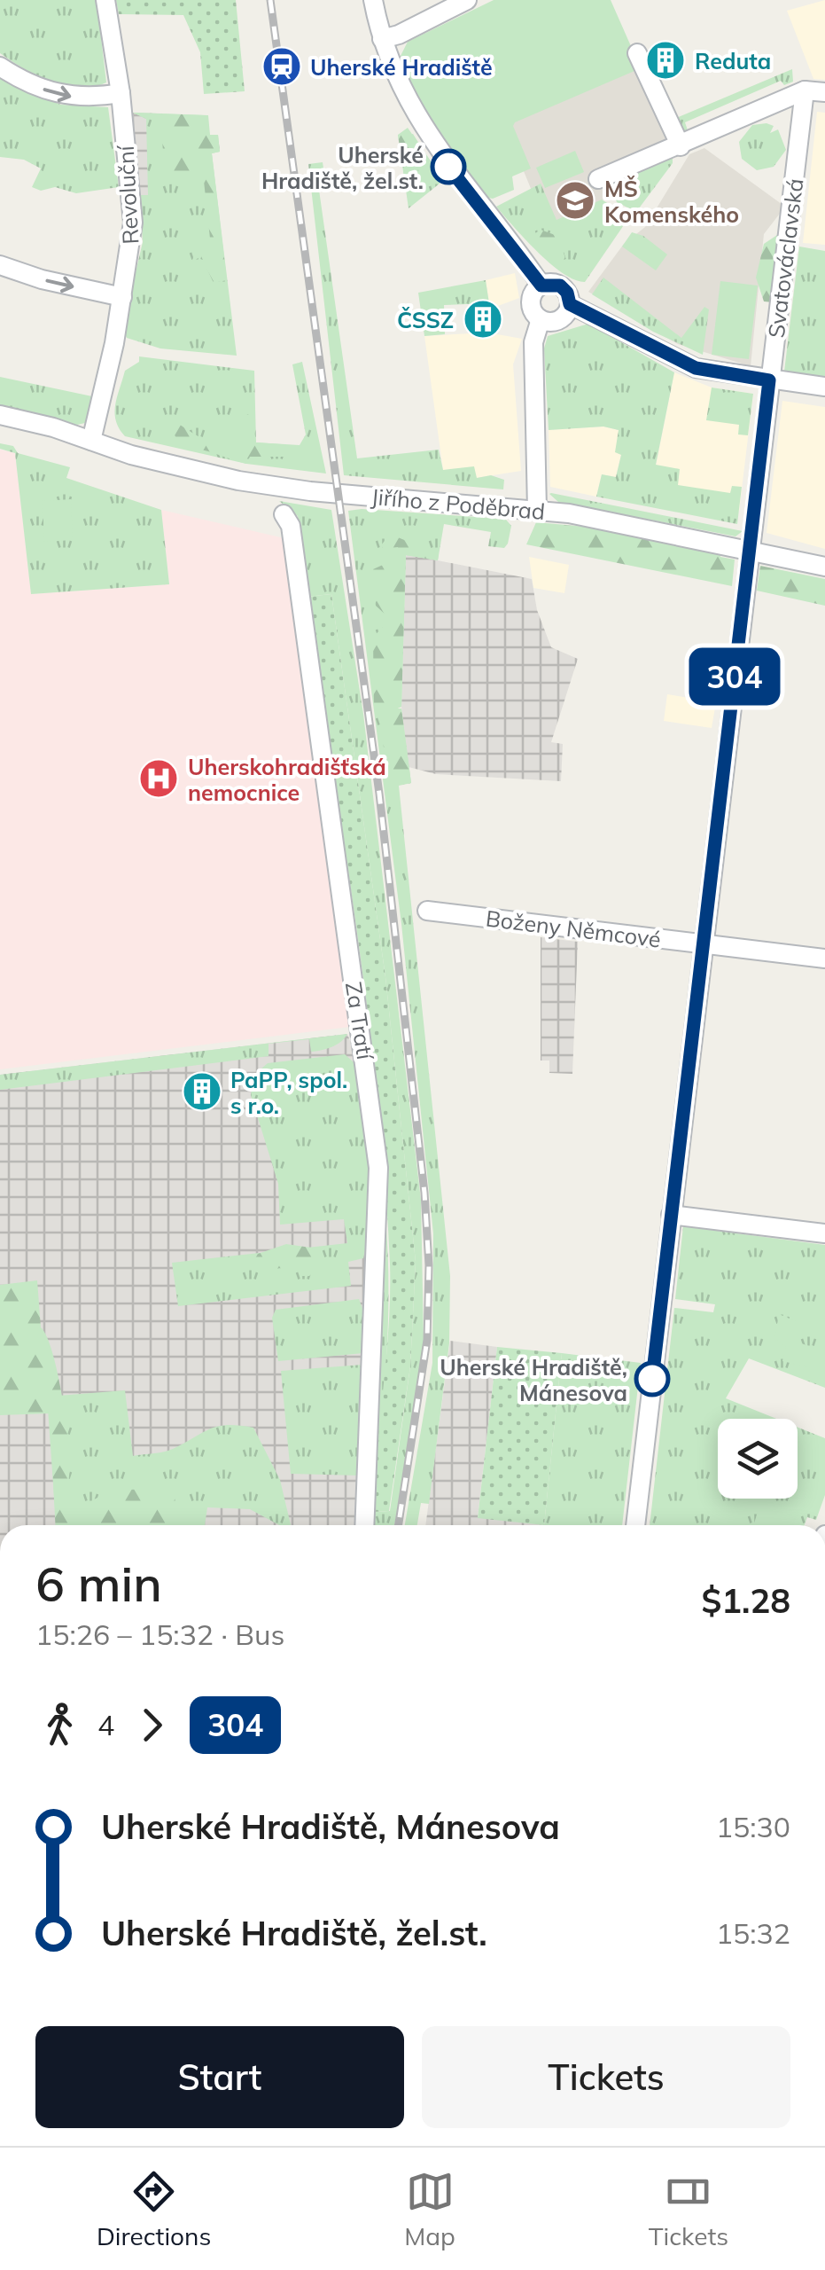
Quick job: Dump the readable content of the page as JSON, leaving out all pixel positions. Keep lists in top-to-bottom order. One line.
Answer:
{"streets":{"street":["Revoluční","Svatováclavská","Jiřího z Poděbrad","Boženy Němcové","Za Tratí"]},"crossings":[["Revoluční","Jiřího z Poděbrad"],["Svatováclavská","Jiřího z Poděbrad"],["Svatováclavská","Boženy Němcové"]],"places":{"building":["Reduta","ČSSZ","PaPP, spol. s r.o."],"station":["Uherské Hradiště"],"other":["Uherské Hradiště, žel.st.","Uherské Hradiště, Mánesova"],"school or university":["MŠ Komenského"],"hospital":["Uherskohradišťská nemocnice"]},"lines":["bus line 304"],"page":{"on_map":"304","heading":["6 min","15:26 – 15:32 · Bus","$1.28"],"legs":["4","304"],"list":[{"name":"Uherské Hradiště, Mánesova","value":"15:30"},{"name":"Uherské Hradiště, žel.st.","value":"15:32"}],"buttons":["Start","Tickets"],"tabs":["Directions","Map","Tickets"]}}
